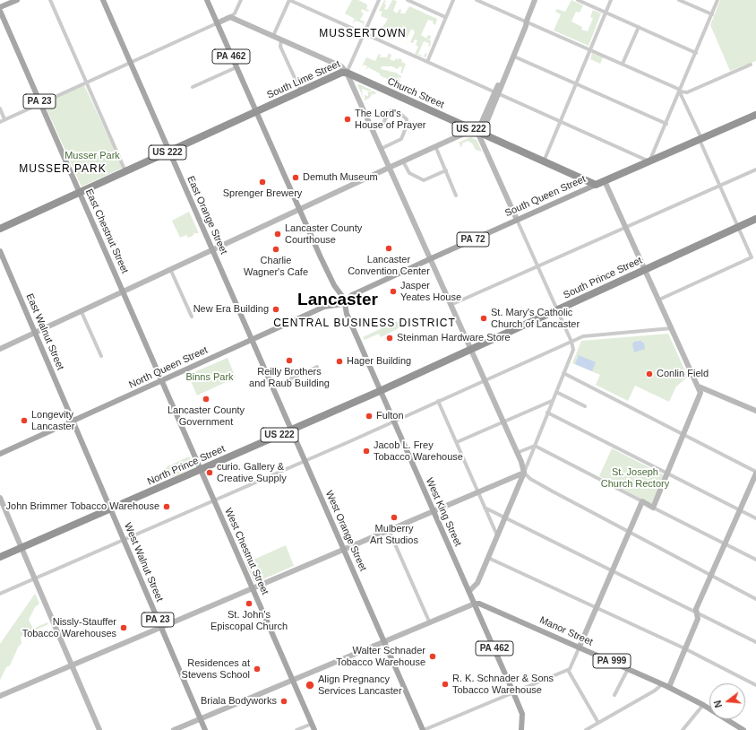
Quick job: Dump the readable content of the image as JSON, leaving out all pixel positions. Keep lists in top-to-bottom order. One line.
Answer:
{"streets":{"highway":["South Lime Street","Church Street","US 222","South Queen Street","South Prince Street","North Prince Street"],"main road":["PA 462","PA 23","East Orange Street","East Chestnut Street","PA 72","East Walnut Street","North Queen Street","West King Street","West Orange Street","West Chestnut Street","West Walnut Street","Manor Street","PA 999"]},"crossings":[["PA 462","South Lime Street"],["PA 462","US 222"],["PA 462","South Queen Street"],["PA 462","North Queen Street"],["PA 462","West King Street"],["South Lime Street","Church Street"],["South Lime Street","US 222"],["Church Street","South Queen Street"],["US 222","East Orange Street"],["US 222","East Chestnut Street"],["South Queen Street","North Queen Street"],["South Queen Street","West King Street"],["East Orange Street","North Queen Street"],["East Orange Street","West Orange Street"],["East Chestnut Street","North Queen Street"],["East Chestnut Street","West Chestnut Street"],["South Prince Street","North Prince Street"],["South Prince Street","West King Street"],["East Walnut Street","North Queen Street"],["East Walnut Street","West Walnut Street"],["North Queen Street","West King Street"],["North Queen Street","West Orange Street"],["North Queen Street","West Chestnut Street"],["North Queen Street","West Walnut Street"],["North Prince Street","West King Street"],["North Prince Street","West Orange Street"],["North Prince Street","West Chestnut Street"],["North Prince Street","West Walnut Street"],["West King Street","Manor Street"]],"districts":["MUSSERTOWN","MUSSER PARK","Lancaster","CENTRAL BUSINESS DISTRICT"],"parks":["Musser Park","Binns Park","St. Joseph Church Rectory"],"places":["The Lord's House of Prayer","Demuth Museum","Sprenger Brewery","Lancaster County Courthouse","Lancaster Convention Center","Charlie Wagner's Cafe","Jasper Yeates House","New Era Building","St. Mary's Catholic Church of Lancaster","Steinman Hardware Store","Reilly Brothers and Raub Building","Hager Building","Conlin Field","Lancaster County Government","Fulton","Longevity Lancaster","Jacob L. Frey Tobacco Warehouse","curio. Gallery & Creative Supply","John Brimmer Tobacco Warehouse","Mulberry Art Studios","St. John's Episcopal Church","Nissly-Stauffer Tobacco Warehouses","Walter Schnader Tobacco Warehouse","Residences at Stevens School","R. K. Schnader & Sons Tobacco Warehouse","Align Pregnancy Services Lancaster","Briala Bodyworks"],"north":"left"}
